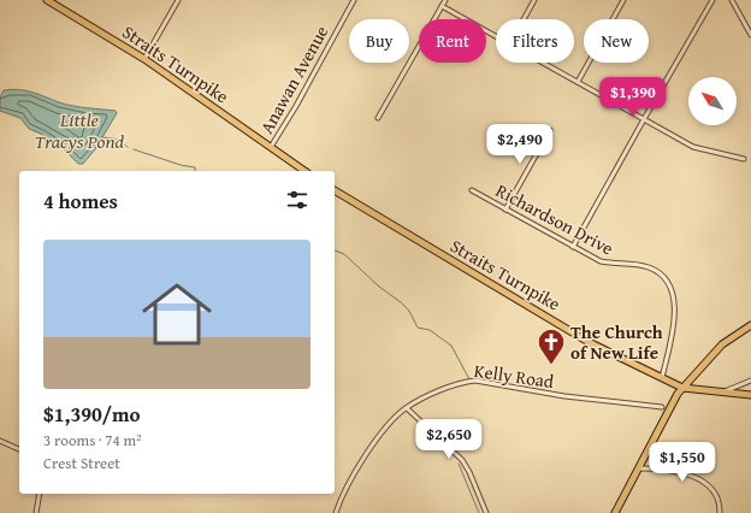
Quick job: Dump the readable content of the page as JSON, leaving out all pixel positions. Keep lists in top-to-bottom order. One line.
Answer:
{"streets":{"main road":["Straits Turnpike"],"street":["Anawan Avenue","Richardson Drive","Kelly Road"]},"crossings":[["Straits Turnpike","Anawan Avenue"],["Straits Turnpike","Richardson Drive"]],"water":["Little Tracys Pond"],"places":{"church":["The Church of New Life"]},"north":"top left","page":{"chip":["Buy","Rent","Filters","New"],"price":["$1,390","$2,490","$2,650","$1,550"],"heading":"4 homes","list":[{"name":"$1,390/mo","note":"3 rooms · 74 m² · Crest Street"}]}}
